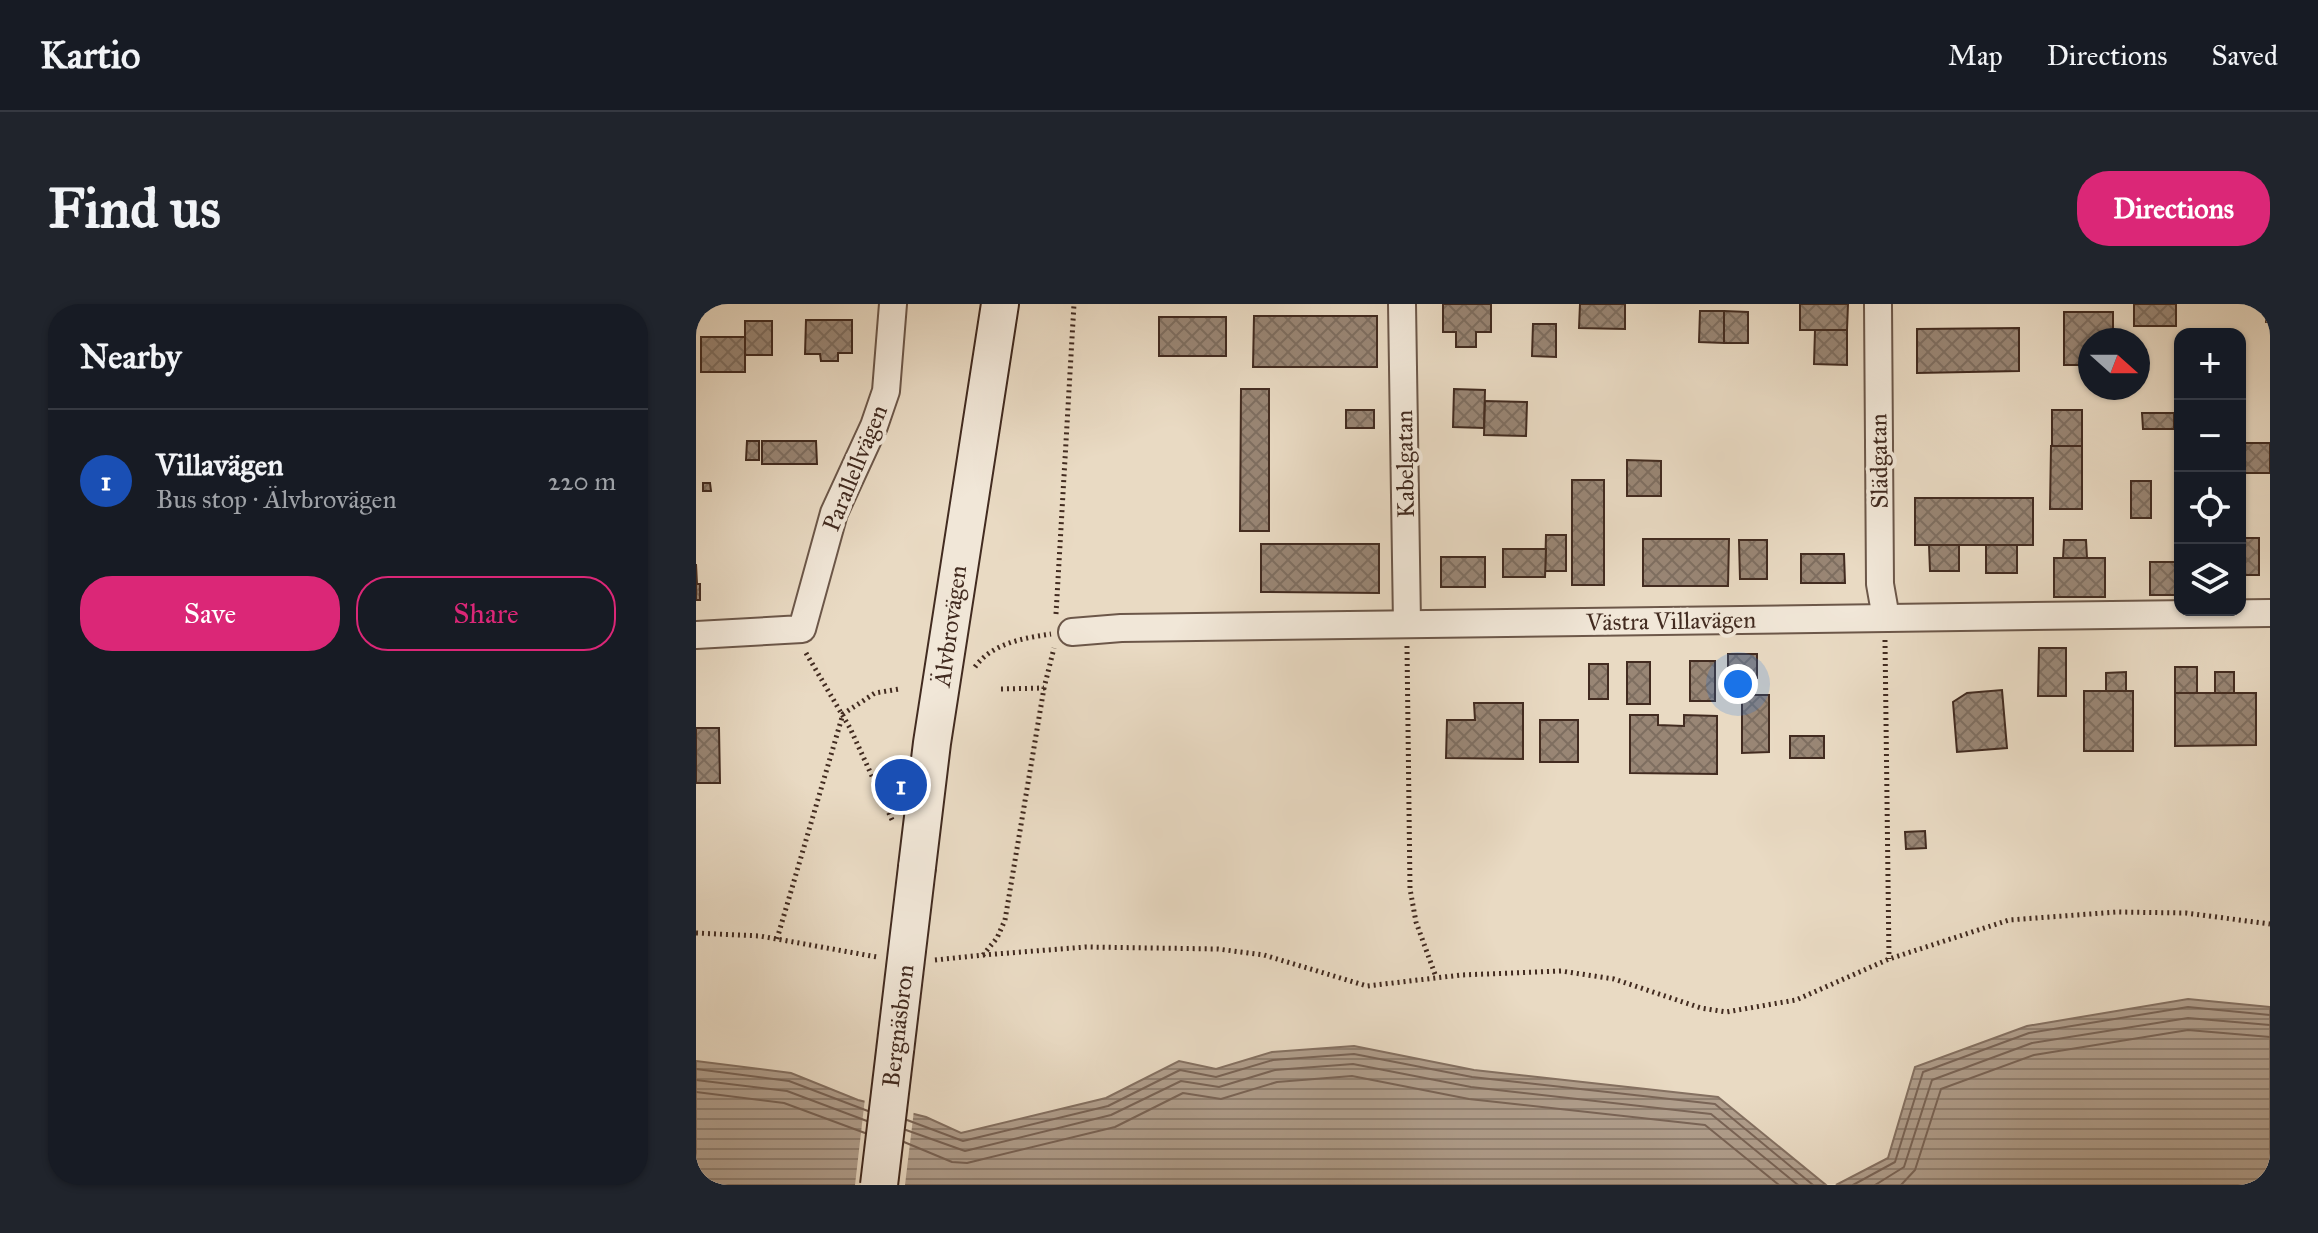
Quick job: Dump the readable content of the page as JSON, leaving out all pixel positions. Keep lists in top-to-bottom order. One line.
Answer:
{"streets":{"main road":["Älvbrovägen","Bergnäsbron"],"street":["Slädgatan","Kabelgatan","Parallellvägen","Västra Villavägen"]},"crossings":[["Slädgatan","Västra Villavägen"],["Kabelgatan","Västra Villavägen"],["Älvbrovägen","Bergnäsbron"]],"north":"right","page":{"header":"Kartio","nav":["Map","Directions","Saved"],"buttons":["Directions",["Save","Share"]],"title":"Find us","heading":"Nearby","map_buttons":["+","−"],"list":[{"mark":"1","name":"Villavägen","note":"Bus stop · Älvbrovägen","value":"220 m"}],"pins":"1"}}
